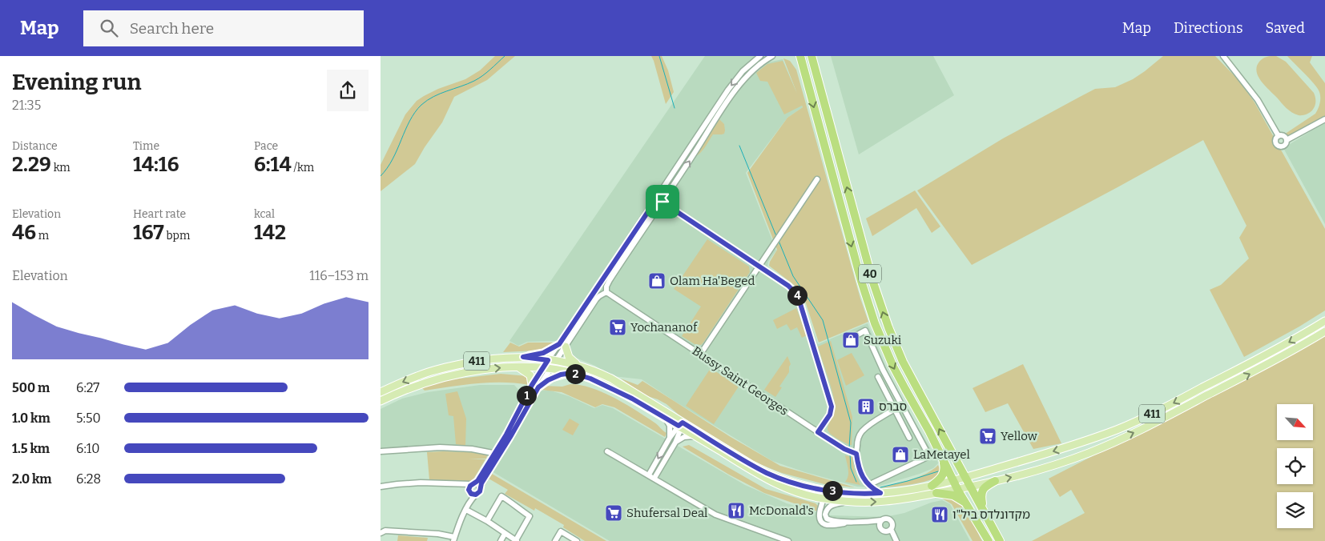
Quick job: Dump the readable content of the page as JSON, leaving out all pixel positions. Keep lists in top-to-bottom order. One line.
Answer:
{"streets":{"highway":["40"],"main road":["411"],"street":["Bussy Saint Georges"]},"crossings":[["40","411"]],"places":{"shop":["Olam Ha'Beged","Suzuki","LaMetayel"],"supermarket":["Yochananof","Yellow","Shufersal Deal"],"building":["סברס"],"restaurant":["McDonald's","מקדונלדס ביל\"ו"]},"north":"bottom right","page":{"header":"Map","search":"Search here","nav":["Map","Directions","Saved"],"heading":["Evening run","21:35"],"stats":[["Distance","2.29 km"],["Time","14:16"],["Pace","6:14 /km"],["Elevation","46 m"],["Heart rate","167 bpm"],["kcal","142"]],"chart":["Elevation","116–153 m"],"pins":["4","2","1","3"],"list":[{"name":"500 m","note":"6:27"},{"name":"1.0 km","note":"5:50"},{"name":"1.5 km","note":"6:10"},{"name":"2.0 km","note":"6:28"}]}}
